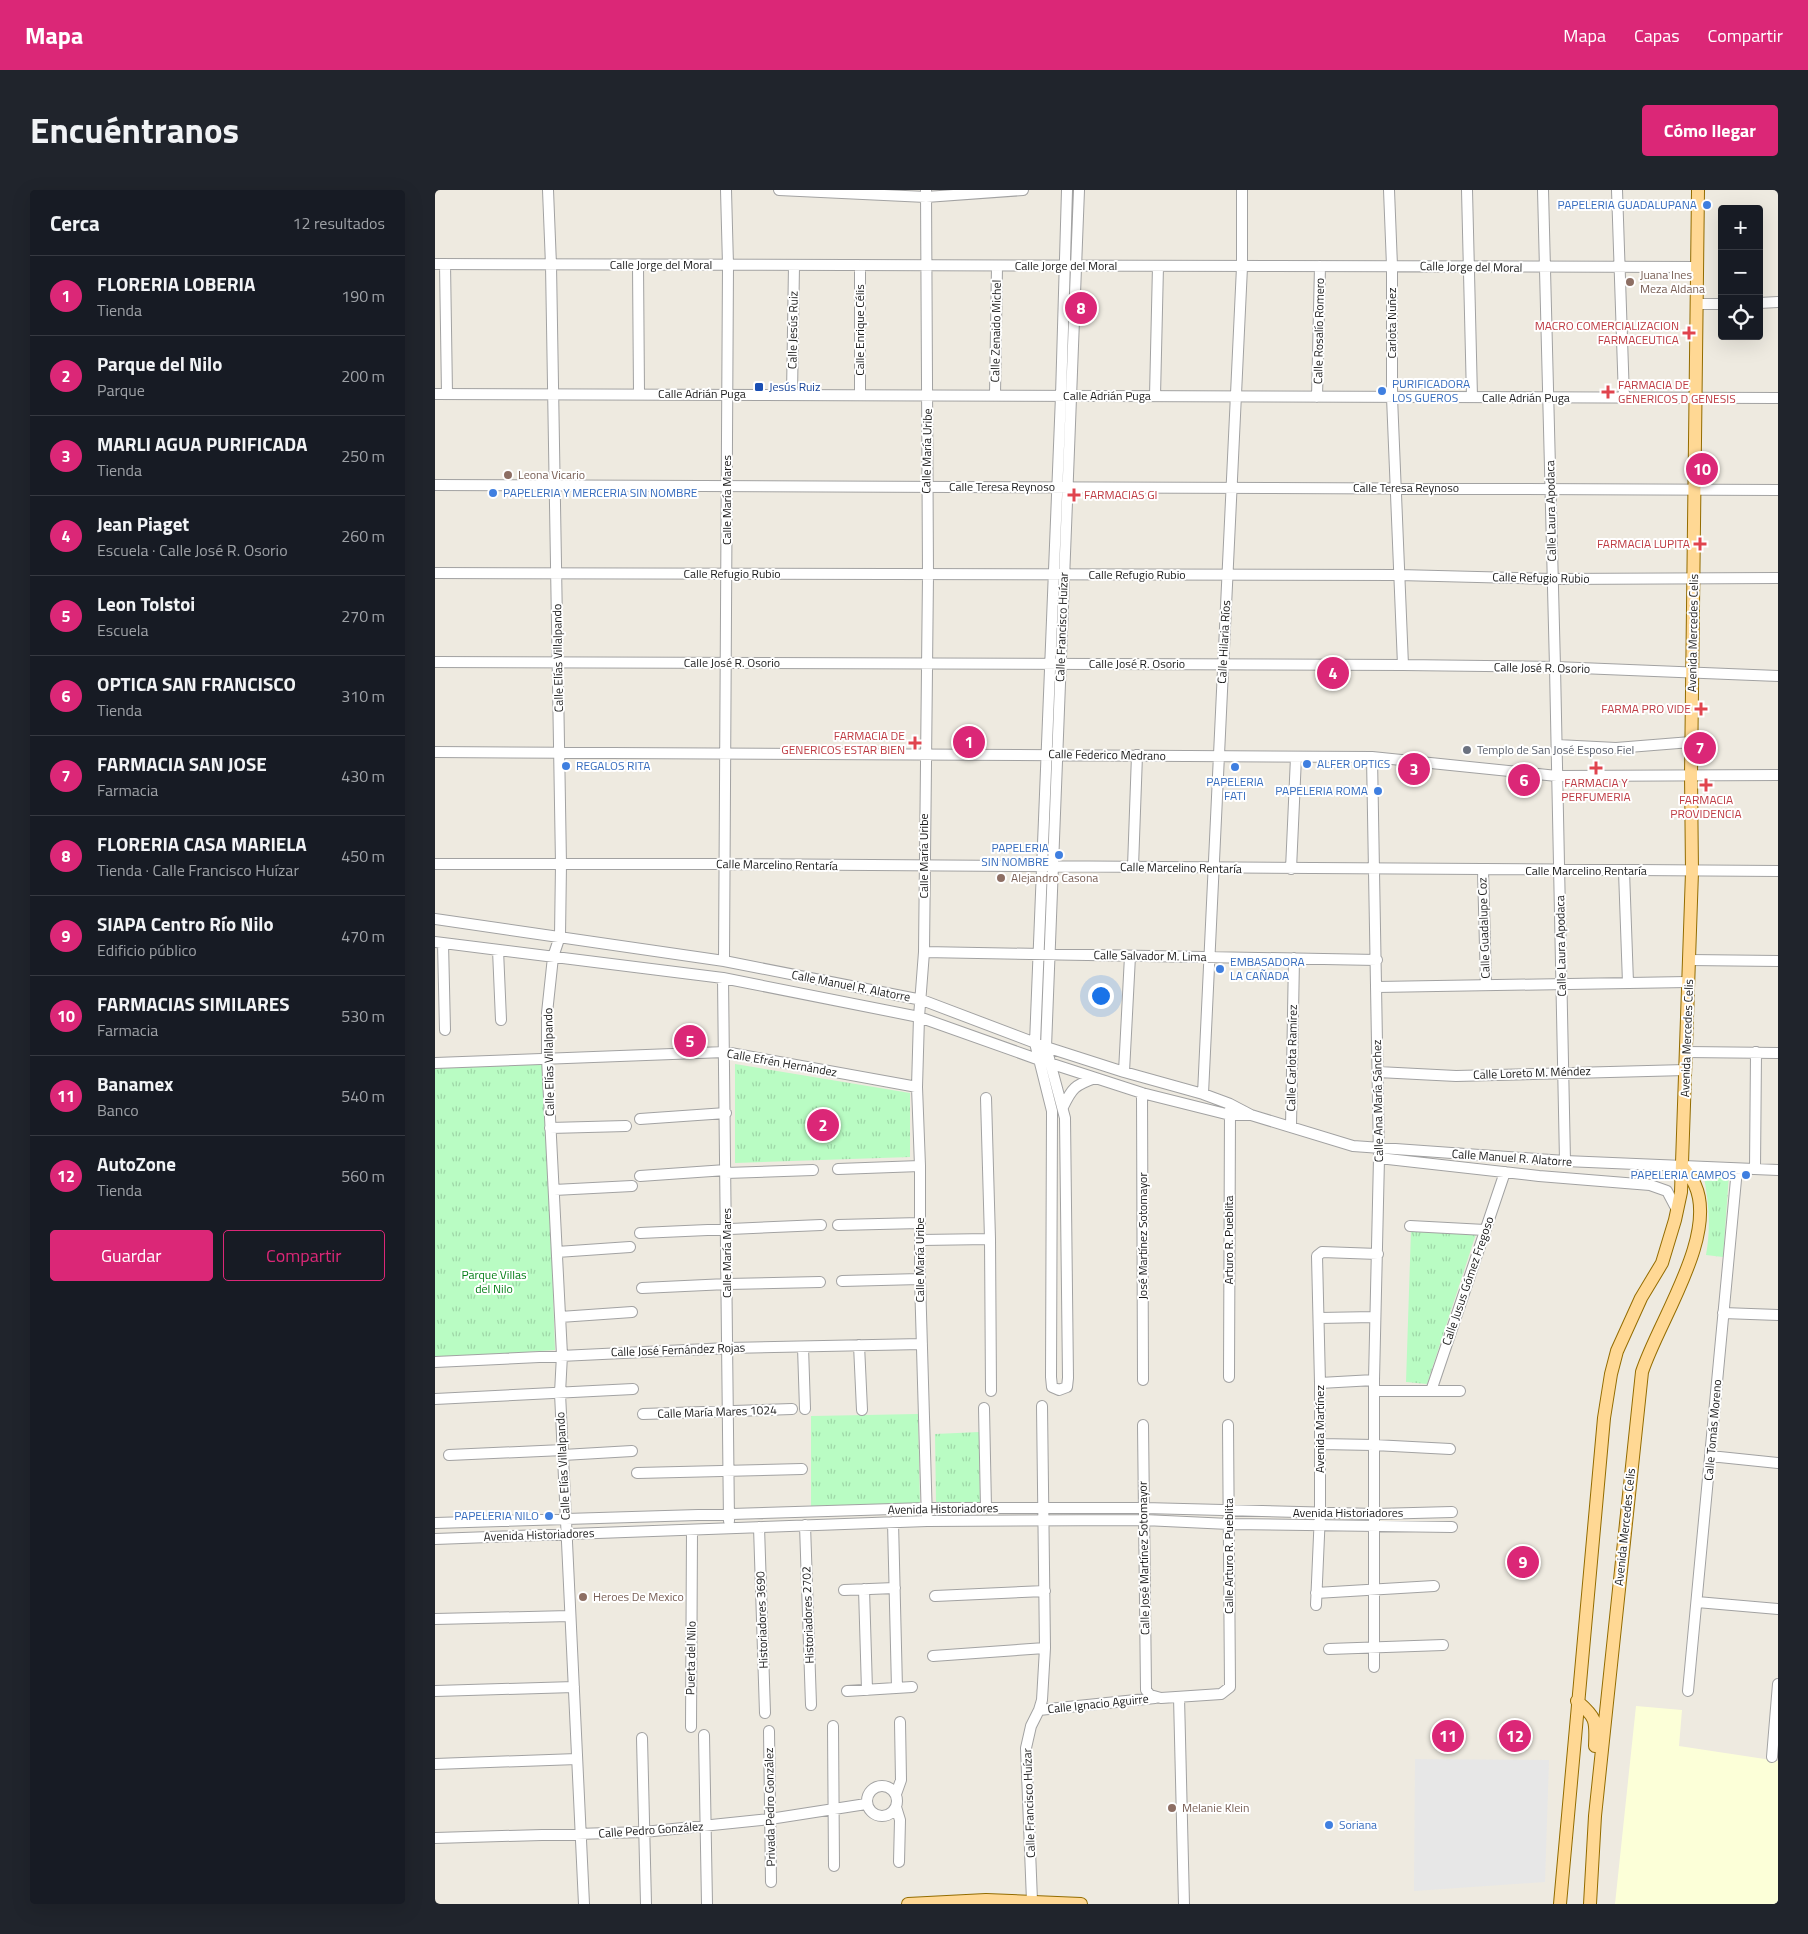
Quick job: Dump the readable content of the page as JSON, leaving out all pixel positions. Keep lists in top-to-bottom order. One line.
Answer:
{"streets":{"main road":["Avenida Mercedes Celis"],"street":["Calle Jorge del Moral","Carlota Nuñez","Calle Jesús Ruiz","Calle Enrique Célis","Calle Zenaido Michel","Calle Rosalío Romero","Calle Adrián Puga","Calle María Uribe","Calle Teresa Reynoso","Calle María Mares","Calle Laura Apodaca","Calle Refugio Rubio","Calle Francisco Huízar","Calle Hilaria Ríos","Calle Elías Villalpando","Calle José R. Osorio","Calle Federico Medrano","Calle Marcelino Rentaría","Calle Guadalupe Coz","Calle Salvador M. Lima","Calle Manuel R. Alatorre","Calle Carlota Ramírez","Calle Efrén Hernández","Calle Loreto M. Méndez","Calle Ana María Sánchez","José Martínez Sotomayor","Arturo R. Pueblita","Calle Jusus Gómez Fregoso","Calle José Fernández Rojas","Calle María Mares 1024","Avenida Martínez","Calle Tomás Moreno","Avenida Historiadores","Calle Arturo R. Pueblita","Calle José Martínez Sotomayor","Historiadores 2702","Historiadores 3690","Puerta del Nilo","Calle Ignacio Aguirre","Privada Pedro González","Calle Pedro González"]},"crossings":[["Calle Jorge del Moral","Carlota Nuñez"],["Calle Jorge del Moral","Calle Jesús Ruiz"],["Calle Jorge del Moral","Calle Enrique Célis"],["Calle Jorge del Moral","Calle Zenaido Michel"],["Calle Jorge del Moral","Calle Rosalío Romero"],["Calle Jorge del Moral","Calle María Uribe"],["Calle Jorge del Moral","Calle María Mares"],["Calle Jorge del Moral","Calle Laura Apodaca"],["Calle Jorge del Moral","Calle Francisco Huízar"],["Calle Jorge del Moral","Avenida Mercedes Celis"],["Calle Jorge del Moral","Calle Hilaria Ríos"],["Calle Jorge del Moral","Calle Elías Villalpando"],["Carlota Nuñez","Calle Adrián Puga"],["Carlota Nuñez","Calle Teresa Reynoso"],["Carlota Nuñez","Calle Refugio Rubio"],["Carlota Nuñez","Calle José R. Osorio"],["Calle Jesús Ruiz","Calle Adrián Puga"],["Calle Enrique Célis","Calle Adrián Puga"],["Calle Zenaido Michel","Calle Adrián Puga"],["Calle Rosalío Romero","Calle Adrián Puga"],["Calle Adrián Puga","Calle María Uribe"],["Calle Adrián Puga","Calle María Mares"],["Calle Adrián Puga","Calle Laura Apodaca"],["Calle Adrián Puga","Calle Francisco Huízar"],["Calle Adrián Puga","Avenida Mercedes Celis"],["Calle Adrián Puga","Calle Hilaria Ríos"],["Calle Adrián Puga","Calle Elías Villalpando"],["Calle María Uribe","Calle Teresa Reynoso"],["Calle María Uribe","Calle Refugio Rubio"],["Calle María Uribe","Calle José R. Osorio"],["Calle María Uribe","Calle Federico Medrano"],["Calle María Uribe","Calle Marcelino Rentaría"],["Calle María Uribe","Calle Salvador M. Lima"],["Calle María Uribe","Calle Manuel R. Alatorre"],["Calle María Uribe","Calle Efrén Hernández"],["Calle María Uribe","Calle José Fernández Rojas"],["Calle María Uribe","Avenida Historiadores"],["Calle Teresa Reynoso","Calle María Mares"],["Calle Teresa Reynoso","Calle Laura Apodaca"],["Calle Teresa Reynoso","Calle Francisco Huízar"],["Calle Teresa Reynoso","Avenida Mercedes Celis"],["Calle Teresa Reynoso","Calle Hilaria Ríos"],["Calle Teresa Reynoso","Calle Elías Villalpando"],["Calle María Mares","Calle Refugio Rubio"],["Calle María Mares","Calle José R. Osorio"],["Calle María Mares","Calle Federico Medrano"],["Calle María Mares","Calle Marcelino Rentaría"],["Calle María Mares","Calle Manuel R. Alatorre"],["Calle María Mares","Calle Efrén Hernández"],["Calle María Mares","Calle José Fernández Rojas"],["Calle María Mares","Calle María Mares 1024"],["Calle María Mares","Avenida Historiadores"],["Calle Laura Apodaca","Calle Refugio Rubio"],["Calle Laura Apodaca","Calle José R. Osorio"],["Calle Laura Apodaca","Calle Federico Medrano"],["Calle Laura Apodaca","Calle Marcelino Rentaría"],["Calle Laura Apodaca","Calle Manuel R. Alatorre"],["Calle Laura Apodaca","Calle Loreto M. Méndez"],["Calle Refugio Rubio","Calle Francisco Huízar"],["Calle Refugio Rubio","Avenida Mercedes Celis"],["Calle Refugio Rubio","Calle Hilaria Ríos"],["Calle Refugio Rubio","Calle Elías Villalpando"],["Calle Francisco Huízar","Calle José R. Osorio"],["Calle Francisco Huízar","Calle Federico Medrano"],["Calle Francisco Huízar","Calle Marcelino Rentaría"],["Calle Francisco Huízar","Calle Salvador M. Lima"],["Calle Francisco Huízar","Calle Manuel R. Alatorre"],["Calle Francisco Huízar","Avenida Historiadores"],["Calle Francisco Huízar","Calle Ignacio Aguirre"],["Avenida Mercedes Celis","Calle José R. Osorio"],["Avenida Mercedes Celis","Calle Federico Medrano"],["Avenida Mercedes Celis","Calle Marcelino Rentaría"],["Avenida Mercedes Celis","Calle Manuel R. Alatorre"],["Avenida Mercedes Celis","Calle Loreto M. Méndez"],["Calle Hilaria Ríos","Calle José R. Osorio"],["Calle Hilaria Ríos","Calle Federico Medrano"],["Calle Hilaria Ríos","Calle Marcelino Rentaría"],["Calle Hilaria Ríos","Calle Salvador M. Lima"],["Calle Hilaria Ríos","Calle Manuel R. Alatorre"],["Calle Elías Villalpando","Calle José R. Osorio"],["Calle Elías Villalpando","Calle Federico Medrano"],["Calle Elías Villalpando","Calle Marcelino Rentaría"],["Calle Elías Villalpando","Calle Manuel R. Alatorre"],["Calle Elías Villalpando","Calle Efrén Hernández"],["Calle Elías Villalpando","Calle José Fernández Rojas"],["Calle Elías Villalpando","Avenida Historiadores"],["Calle Elías Villalpando","Calle Pedro González"],["Calle Federico Medrano","Calle Ana María Sánchez"],["Calle Marcelino Rentaría","Calle Guadalupe Coz"],["Calle Marcelino Rentaría","Calle Ana María Sánchez"],["Calle Salvador M. Lima","Calle Carlota Ramírez"],["Calle Salvador M. Lima","Calle Ana María Sánchez"],["Calle Manuel R. Alatorre","Calle Carlota Ramírez"],["Calle Manuel R. Alatorre","Calle Ana María Sánchez"],["Calle Manuel R. Alatorre","José Martínez Sotomayor"],["Calle Manuel R. Alatorre","Arturo R. Pueblita"],["Calle Manuel R. Alatorre","Calle Tomás Moreno"],["Calle Loreto M. Méndez","Calle Ana María Sánchez"],["Calle Ana María Sánchez","Avenida Martínez"],["Calle Ana María Sánchez","Avenida Historiadores"],["Avenida Martínez","Avenida Historiadores"],["Avenida Historiadores","Calle Arturo R. Pueblita"],["Avenida Historiadores","Calle José Martínez Sotomayor"],["Avenida Historiadores","Historiadores 2702"],["Avenida Historiadores","Historiadores 3690"],["Avenida Historiadores","Puerta del Nilo"],["Calle Arturo R. Pueblita","Calle Ignacio Aguirre"],["Calle José Martínez Sotomayor","Calle Ignacio Aguirre"],["Privada Pedro González","Calle Pedro González"]],"parks":["Parque Villas del Nilo"],"places":{"other":["PAPELERIA GUADALUPANA","Juana Ines Meza Aldana","PURIFICADORA LOS GUEROS","Leona Vicario","PAPELERIA Y MERCERIA SIN NOMBRE","Templo de San José Esposo Fiel","ALFER OPTICS","REGALOS RITA","PAPELERIA FATI","PAPELERIA ROMA","PAPELERIA SIN NOMBRE","Alejandro Casona","EMBASADORA LA CAÑADA","PAPELERIA CAMPOS","PAPELERIA NILO","Heroes De Mexico","Melanie Klein","Soriana"],"health":["MACRO COMERCIALIZACION FARMACEUTICA","FARMACIA DE GENERICOS D GENESIS","FARMACIAS GI","FARMACIA LUPITA","FARMA PRO VIDE","FARMACIA DE GENERICOS ESTAR BIEN","FARMACIA Y PERFUMERIA","FARMACIA PROVIDENCIA"],"transit":["Jesús Ruiz"]},"page":{"header":"Mapa","nav":["Mapa","Capas","Compartir"],"title":"Encuéntranos","buttons":["Cómo llegar",["Guardar","Compartir"]],"heading":["Cerca","12 resultados"],"map_buttons":["+","−"],"list":[{"mark":"1","name":"FLORERIA LOBERIA","note":"Tienda","value":"190 m"},{"mark":"2","name":"Parque del Nilo","note":"Parque","value":"200 m"},{"mark":"3","name":"MARLI AGUA PURIFICADA","note":"Tienda","value":"250 m"},{"mark":"4","name":"Jean Piaget","note":"Escuela · Calle José R. Osorio","value":"260 m"},{"mark":"5","name":"Leon Tolstoi","note":"Escuela","value":"270 m"},{"mark":"6","name":"OPTICA SAN FRANCISCO","note":"Tienda","value":"310 m"},{"mark":"7","name":"FARMACIA SAN JOSE","note":"Farmacia","value":"430 m"},{"mark":"8","name":"FLORERIA CASA MARIELA","note":"Tienda · Calle Francisco Huízar","value":"450 m"},{"mark":"9","name":"SIAPA Centro Río Nilo","note":"Edificio público","value":"470 m"},{"mark":"10","name":"FARMACIAS SIMILARES","note":"Farmacia","value":"530 m"},{"mark":"11","name":"Banamex","note":"Banco","value":"540 m"},{"mark":"12","name":"AutoZone","note":"Tienda","value":"560 m"}],"pins":["8","10","4","1","7","3","6","5","2","9","11","12"]}}
